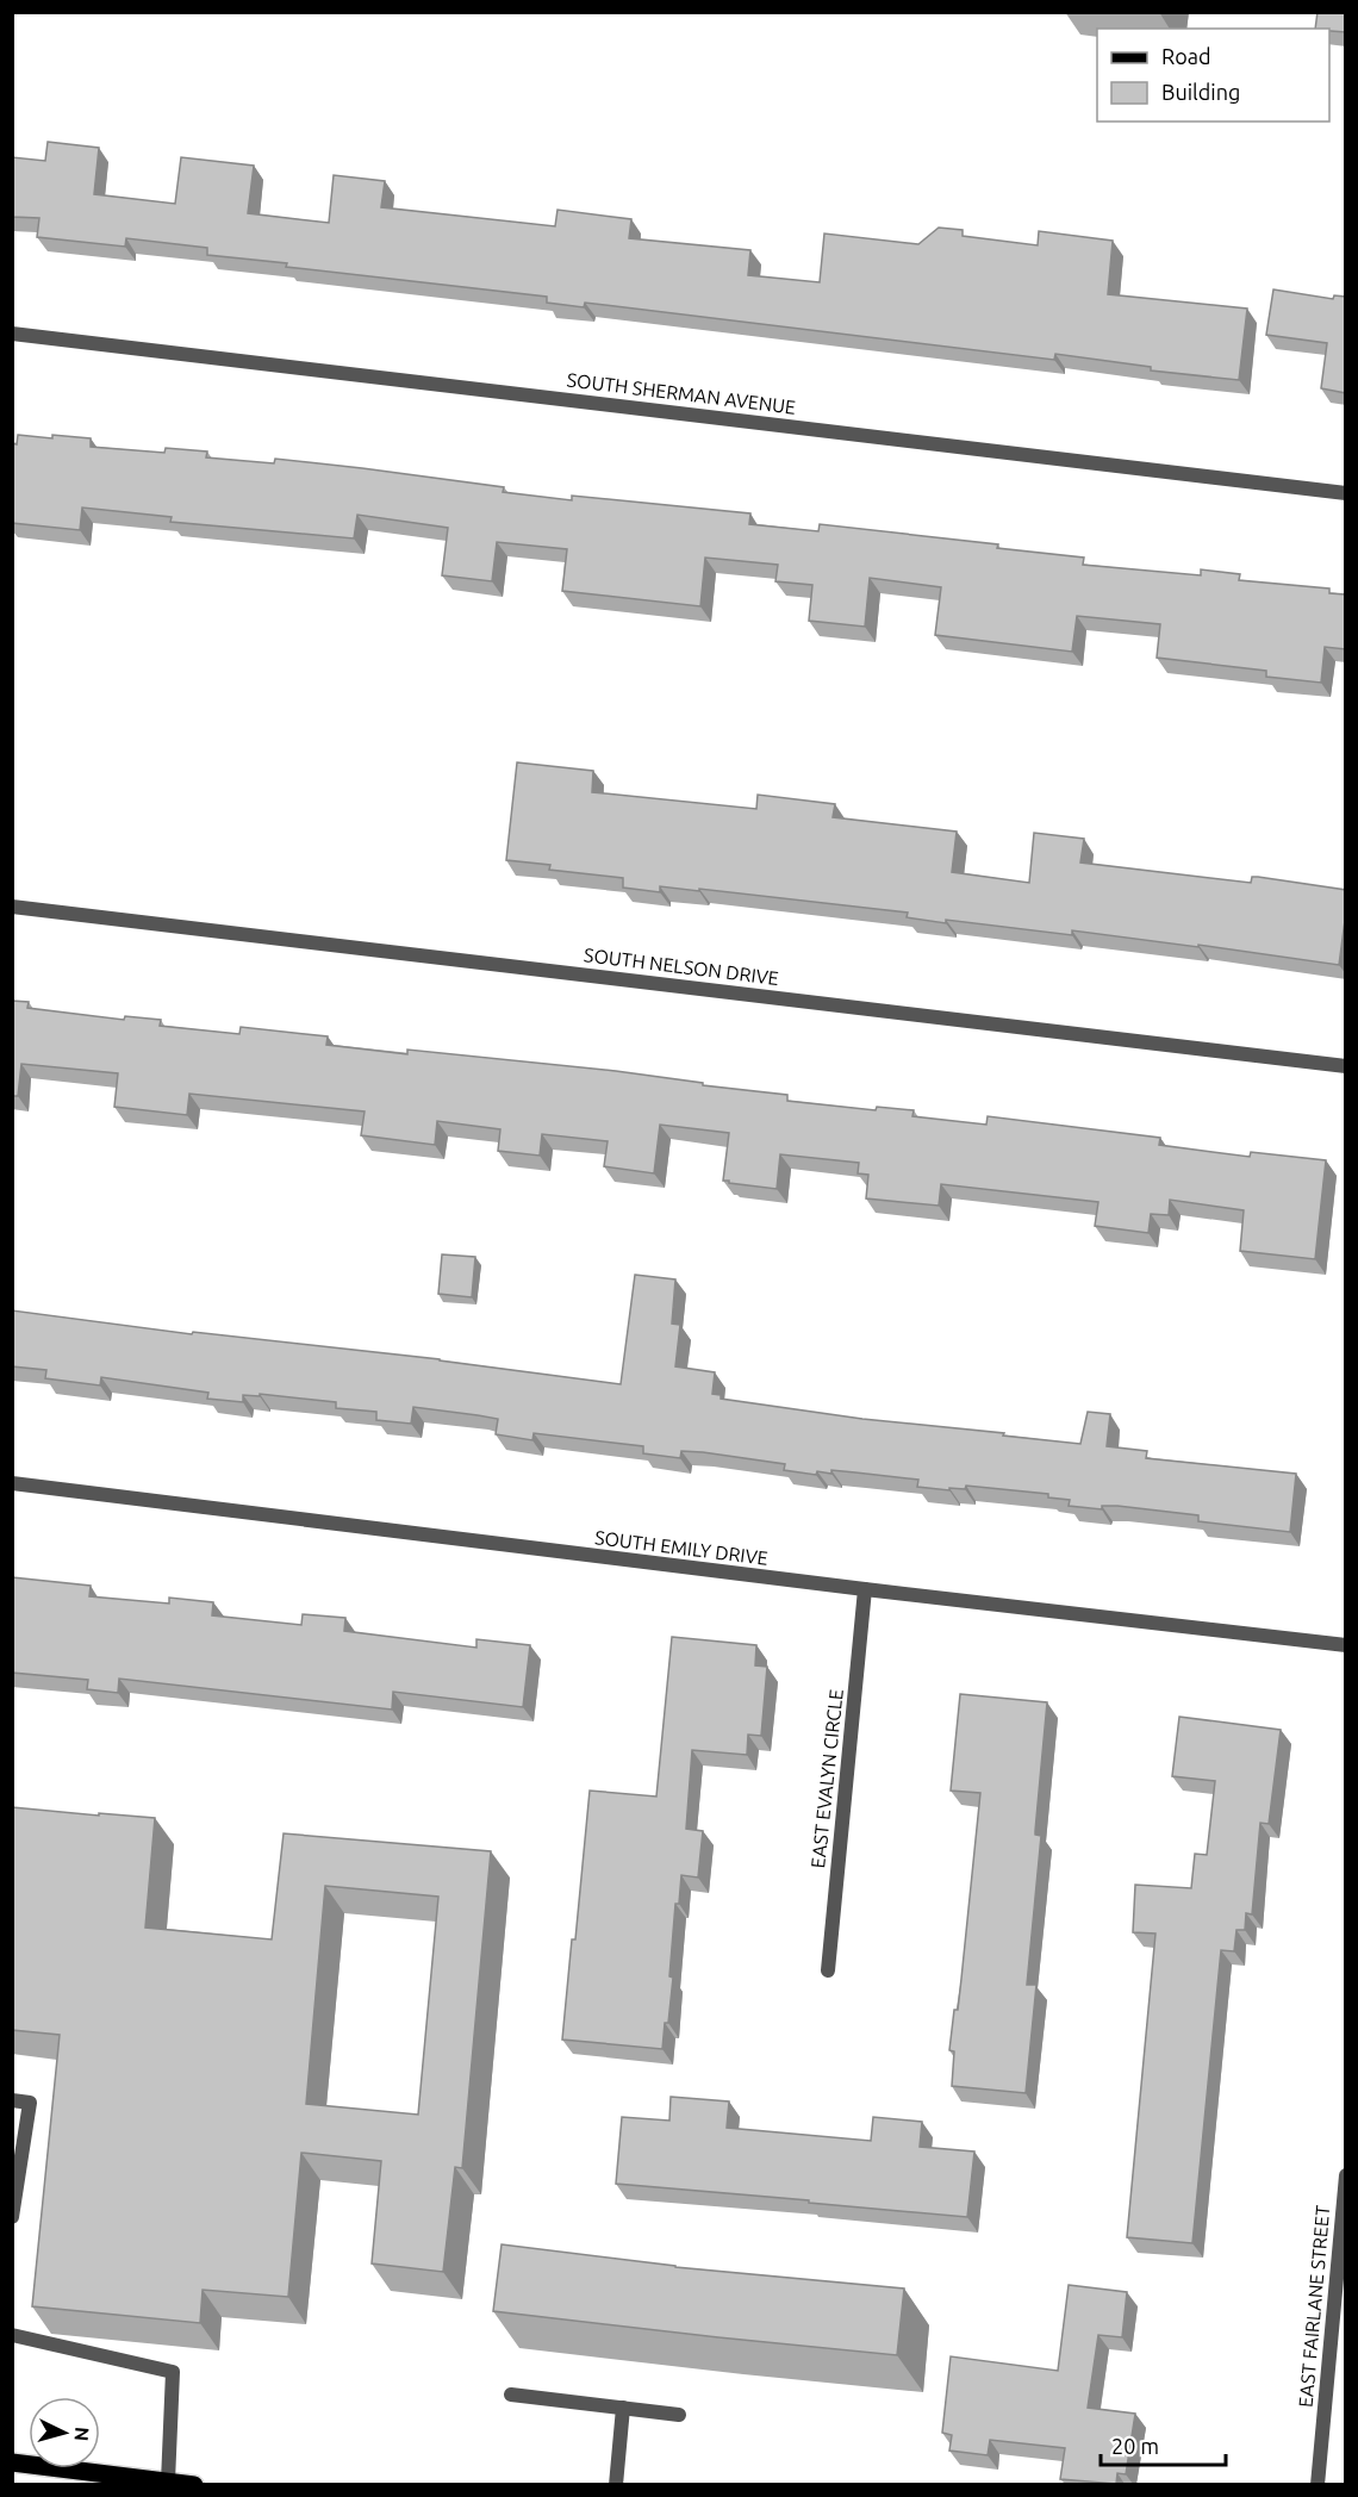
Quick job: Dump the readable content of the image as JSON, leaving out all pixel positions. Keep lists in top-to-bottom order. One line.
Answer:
{"streets":{"street":["SOUTH SHERMAN AVENUE","SOUTH NELSON DRIVE","SOUTH EMILY DRIVE","EAST EVALYN CIRCLE","EAST FAIRLANE STREET"]},"crossings":[["SOUTH EMILY DRIVE","EAST EVALYN CIRCLE"]],"legend":["Road","Building"],"scale_bar":"20 m","north":"right"}
